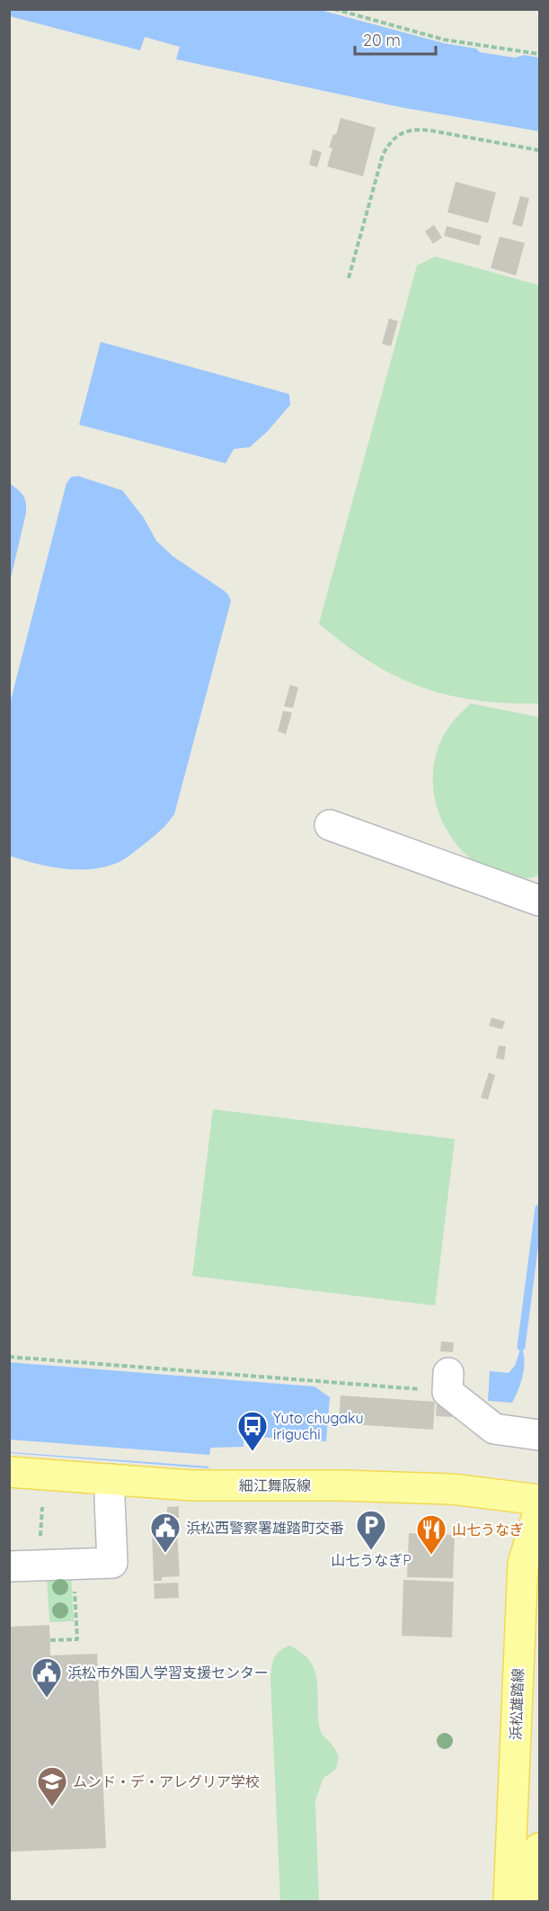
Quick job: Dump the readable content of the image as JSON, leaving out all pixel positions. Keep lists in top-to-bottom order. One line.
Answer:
{"streets":{"main road":["細江舞阪線","浜松雄踏線"]},"places":{"bus stop":["Yuto chugaku iriguchi"],"parking":["山七うなぎP"],"public building":["浜松西警察署雄踏町交番","浜松市外国人学習支援センター"],"restaurant":["山七うなぎ"],"school or university":["ムンド・デ・アレグリア学校"]},"scale_bar":"20 m"}
